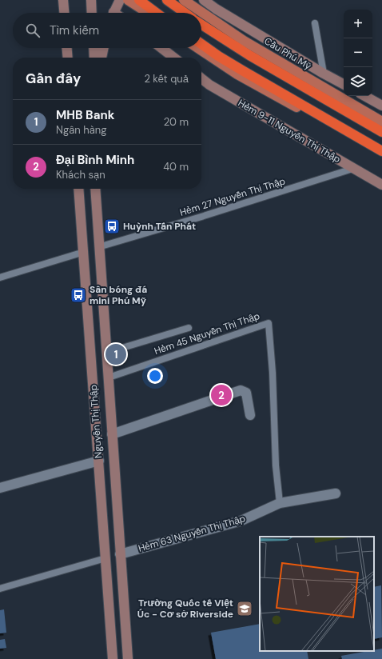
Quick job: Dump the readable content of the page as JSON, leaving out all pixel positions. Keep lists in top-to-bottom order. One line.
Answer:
{"streets":{"highway":["Cầu Phú Mỹ"],"main road":["Hẻm 9-11 Nguyễn Thị Thập","Nguyễn Thị Thập"],"street":["Hẻm 63 Nguyễn Thị Thập"],"lane":["Hẻm 27 Nguyễn Thị Thập","Hẻm 45 Nguyễn Thị Thập"]},"crossings":[["Hẻm 9-11 Nguyễn Thị Thập","Hẻm 27 Nguyễn Thị Thập"],["Hẻm 27 Nguyễn Thị Thập","Nguyễn Thị Thập"],["Hẻm 45 Nguyễn Thị Thập","Nguyễn Thị Thập"],["Hẻm 45 Nguyễn Thị Thập","Hẻm 63 Nguyễn Thị Thập"],["Nguyễn Thị Thập","Hẻm 63 Nguyễn Thị Thập"]],"places":{"bus stop":["Huỳnh Tấn Phát","Sân bóng đá mini Phú Mỹ"],"school or university":["Trường Quốc tế Việt Úc - Cơ sở Riverside"]},"page":{"map_buttons":["+","−"],"search":"Tìm kiếm","heading":["Gần đây","2 kết quả"],"list":[{"mark":"1","name":"MHB Bank","note":"Ngân hàng","value":"20 m"},{"mark":"2","name":"Đại Bình Minh","note":"Khách sạn","value":"40 m"}],"pins":["1","2"]}}
